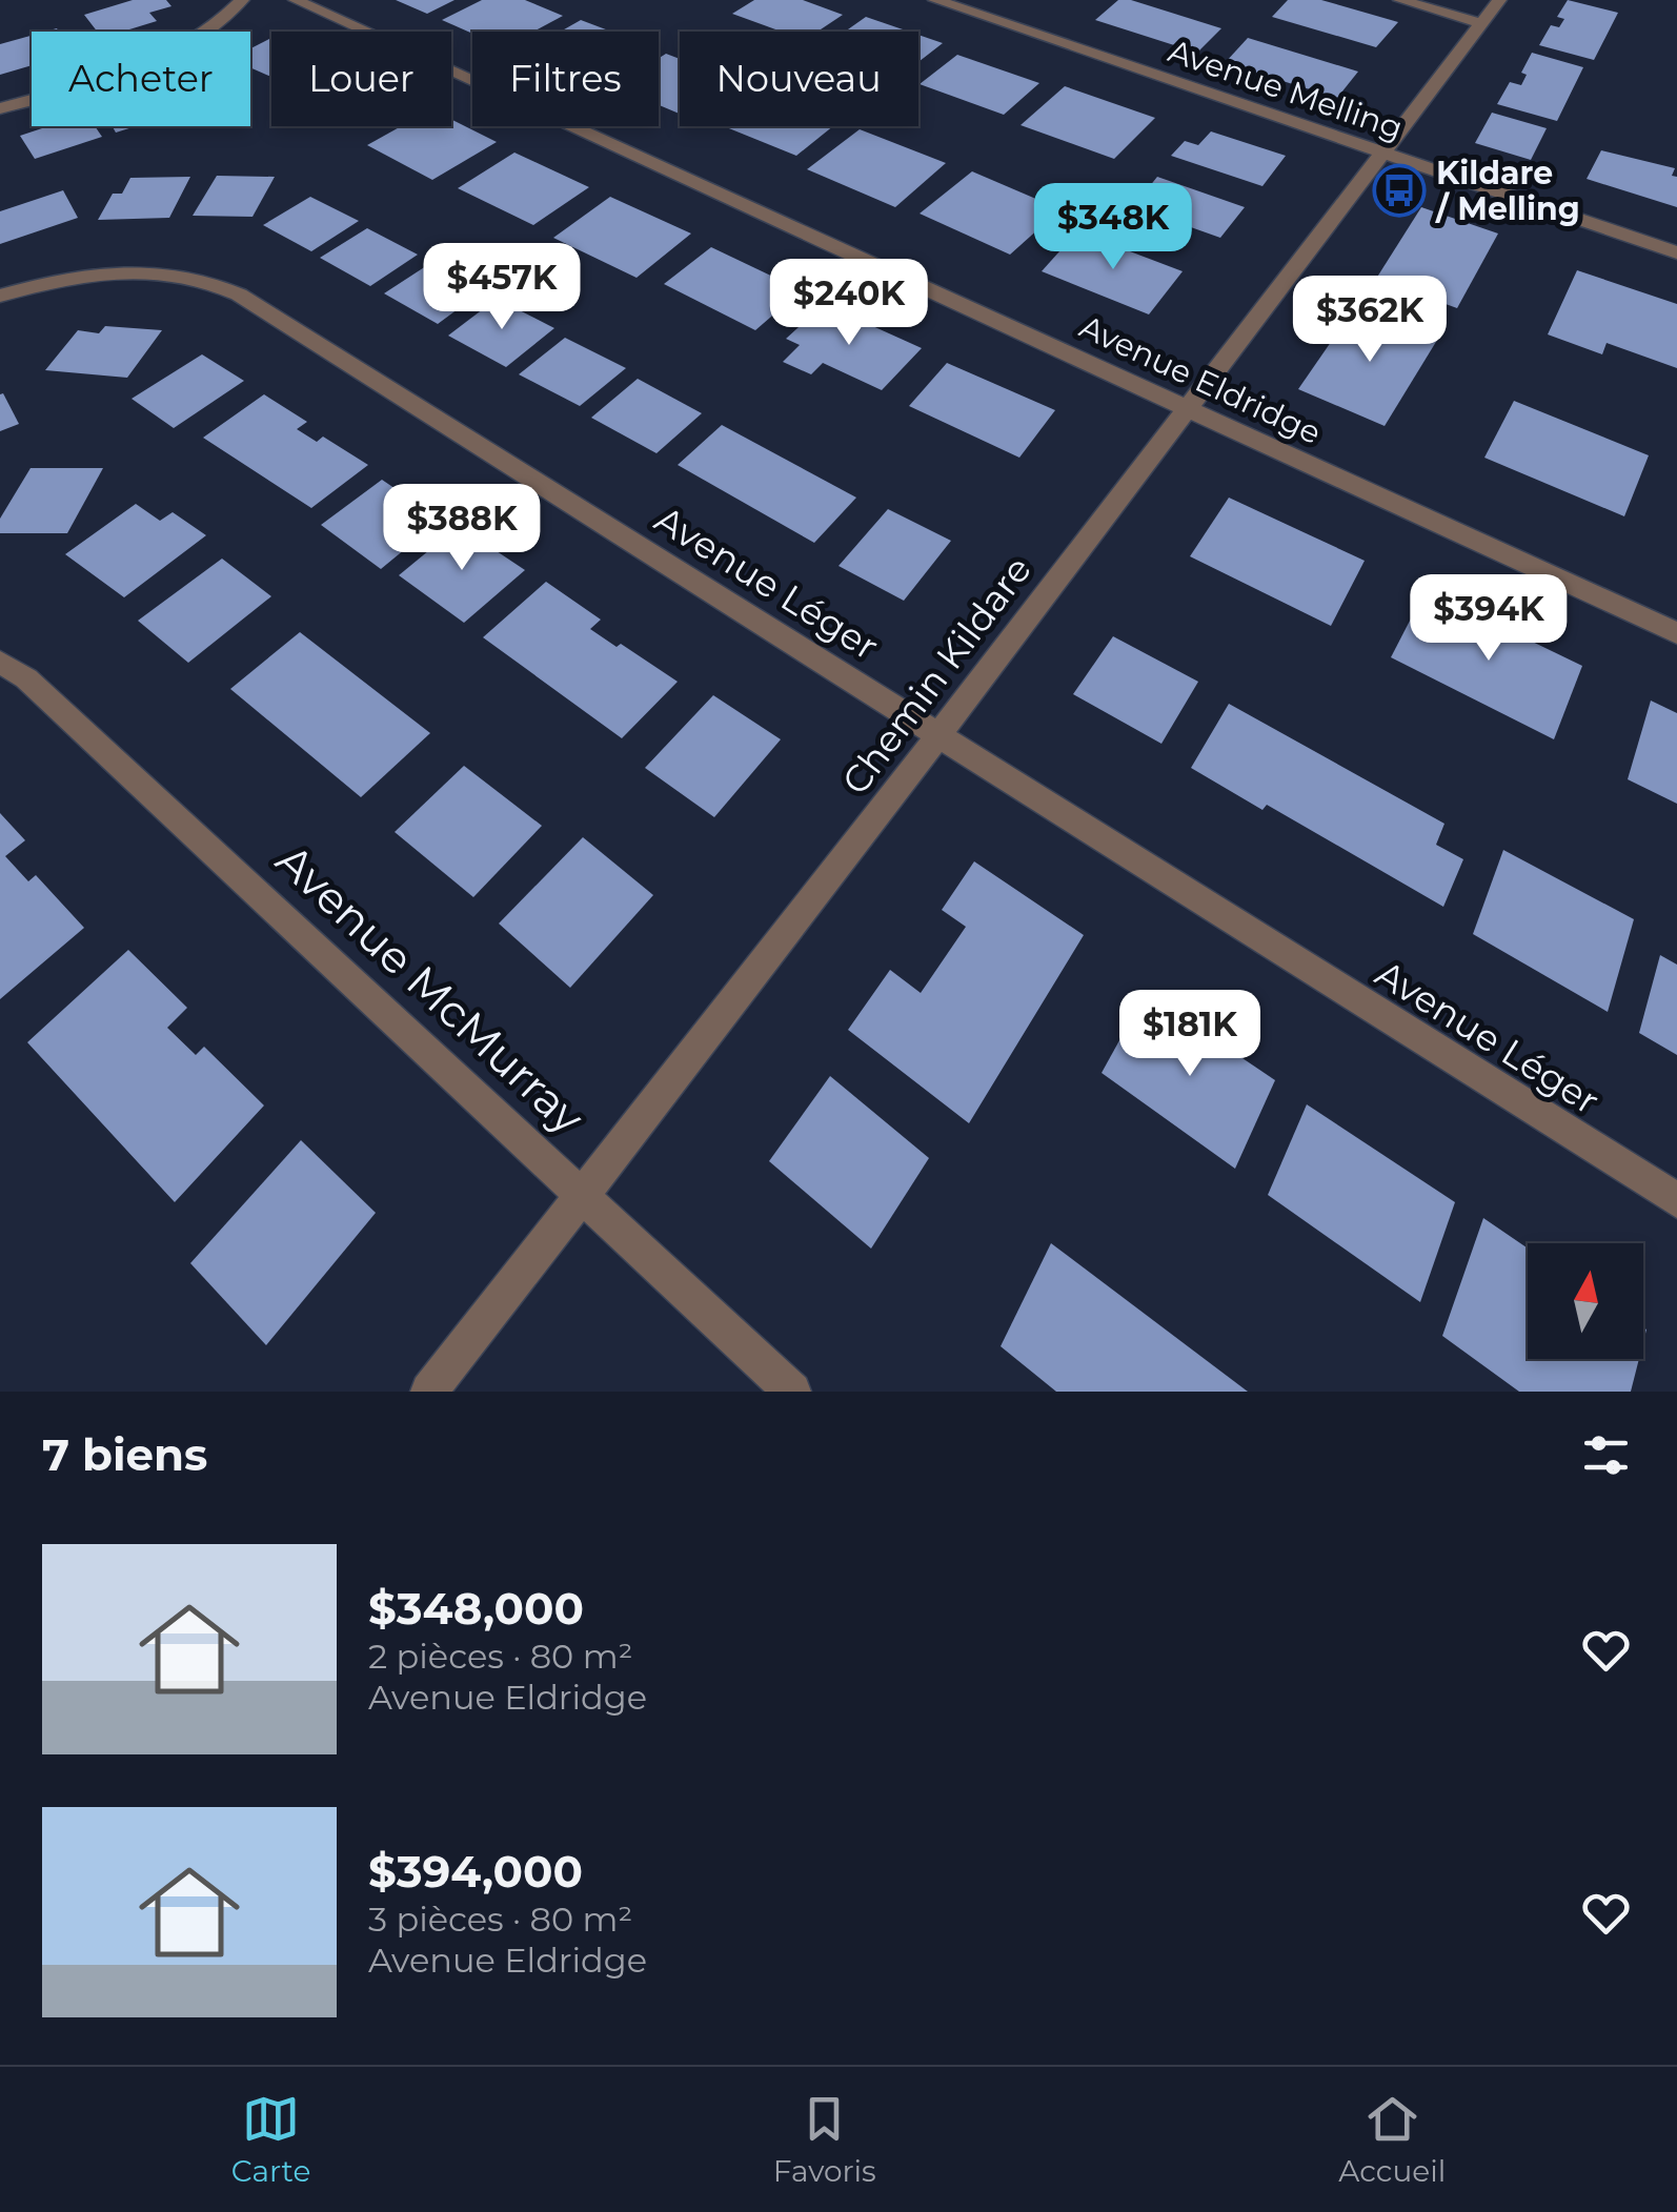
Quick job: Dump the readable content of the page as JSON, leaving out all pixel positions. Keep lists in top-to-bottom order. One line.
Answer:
{"streets":{"street":["Avenue Melling","Avenue Eldridge","Avenue Léger","Chemin Kildare","Avenue McMurray"]},"crossings":[["Avenue Melling","Chemin Kildare"],["Avenue Eldridge","Chemin Kildare"],["Avenue Léger","Chemin Kildare"],["Chemin Kildare","Avenue McMurray"]],"places":{"bus stop":["Kildare / Melling"]},"north":"top","page":{"chip":["Acheter","Louer","Filtres","Nouveau"],"price":["$348K","$457K","$240K","$362K","$388K","$394K","$181K"],"heading":"7 biens","list":[{"name":"$348,000","note":"2 pièces · 80 m² · Avenue Eldridge"},{"name":"$394,000","note":"3 pièces · 80 m² · Avenue Eldridge"}],"tabs":["Carte","Favoris","Accueil"]}}
